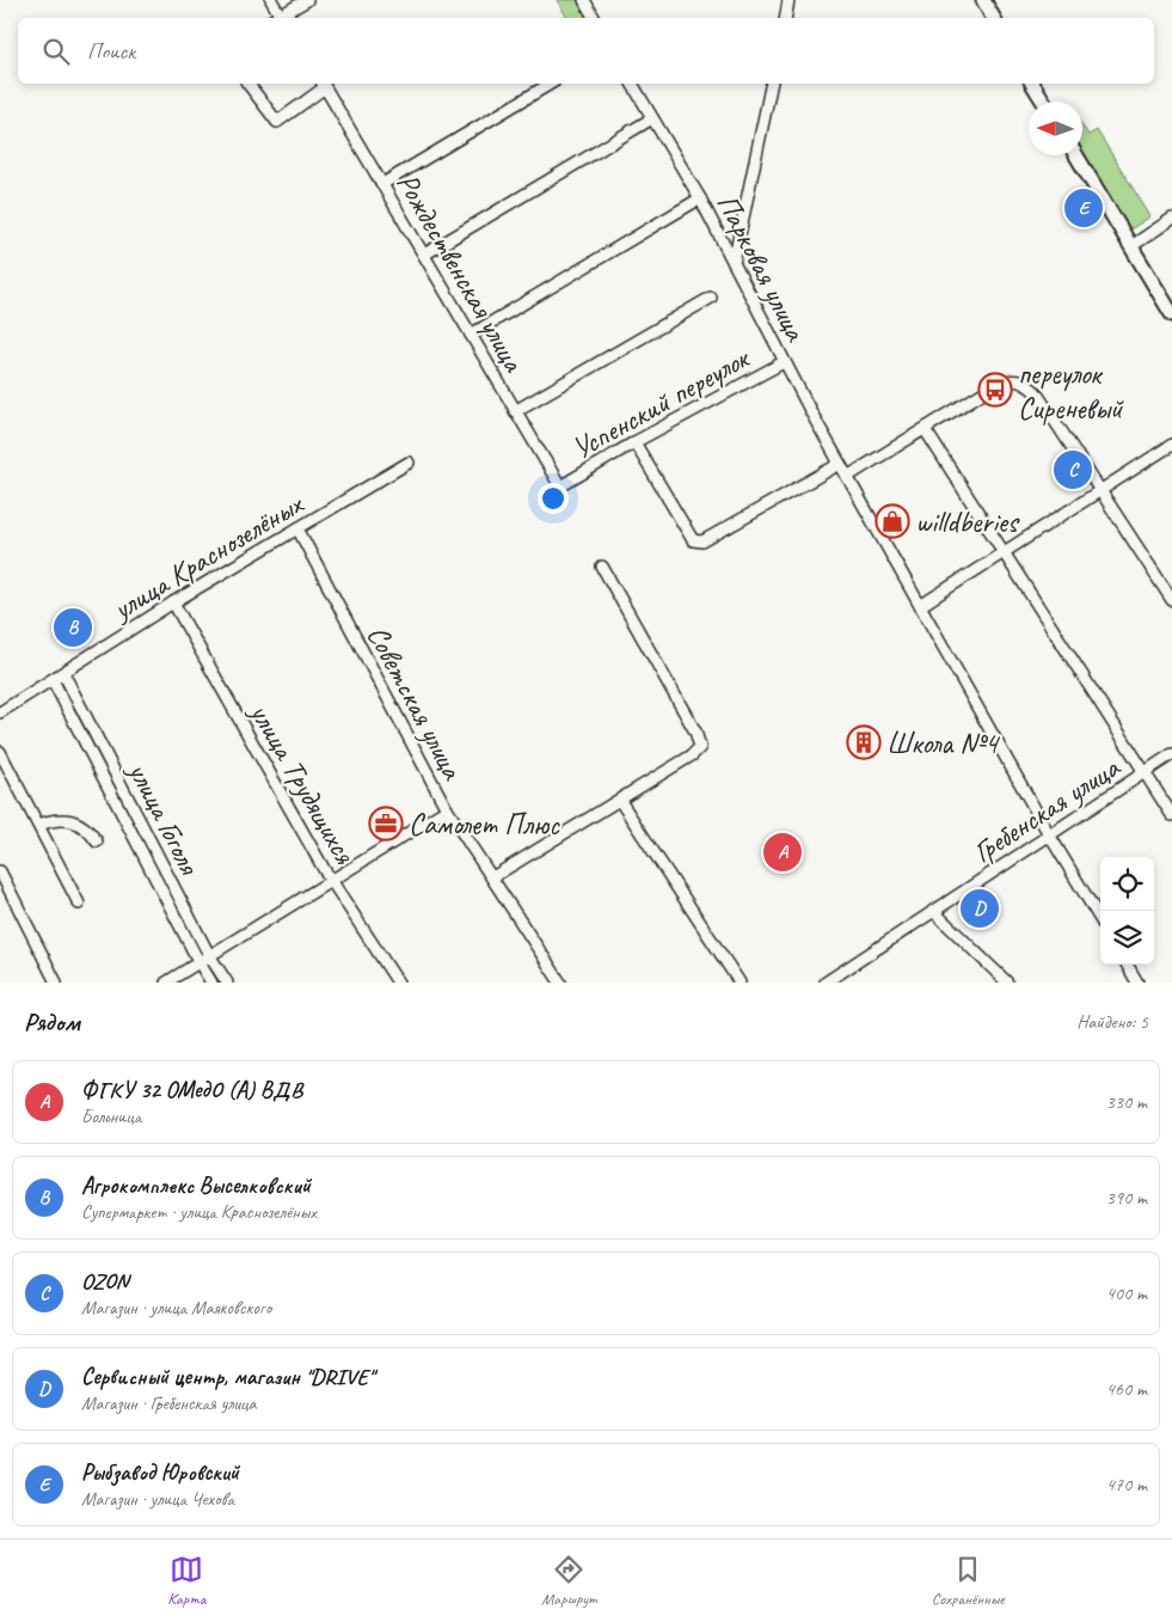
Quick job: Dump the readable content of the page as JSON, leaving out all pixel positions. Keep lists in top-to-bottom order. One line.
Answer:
{"streets":{"street":["Парковая улица","Рождественская улица","Успенский переулок","улица Краснозелёных","Советская улица","улица Трудящихся","Гребенская улица","улица Гоголя"]},"crossings":[["Парковая улица","Успенский переулок"],["Парковая улица","Гребенская улица"],["Рождественская улица","Успенский переулок"],["улица Краснозелёных","Советская улица"],["улица Краснозелёных","улица Трудящихся"],["улица Краснозелёных","улица Гоголя"]],"places":{"bus stop":["переулок Сиреневый"],"shop":["willdberies"],"building":["Школа №4"],"office":["Самолет Плюс"]},"north":"left","page":{"search":"Поиск","pins":["E","C","B","A","D"],"heading":["Рядом","Найдено: 5"],"list":[{"mark":"A","name":"ФГКУ 32 ОМедО (А) ВДВ","note":"Больница","value":"330 m"},{"mark":"B","name":"Агрокомплекс Выселковский","note":"Супермаркет · улица Краснозелёных","value":"390 m"},{"mark":"C","name":"OZON","note":"Магазин · улица Маяковского","value":"400 m"},{"mark":"D","name":"Сервисный центр, магазин \"DRIVE\"","note":"Магазин · Гребенская улица","value":"460 m"},{"mark":"E","name":"Рыбзавод Юровский","note":"Магазин · улица Чехова","value":"470 m"}],"nav":["Карта","Маршрут","Сохранённые"]}}
